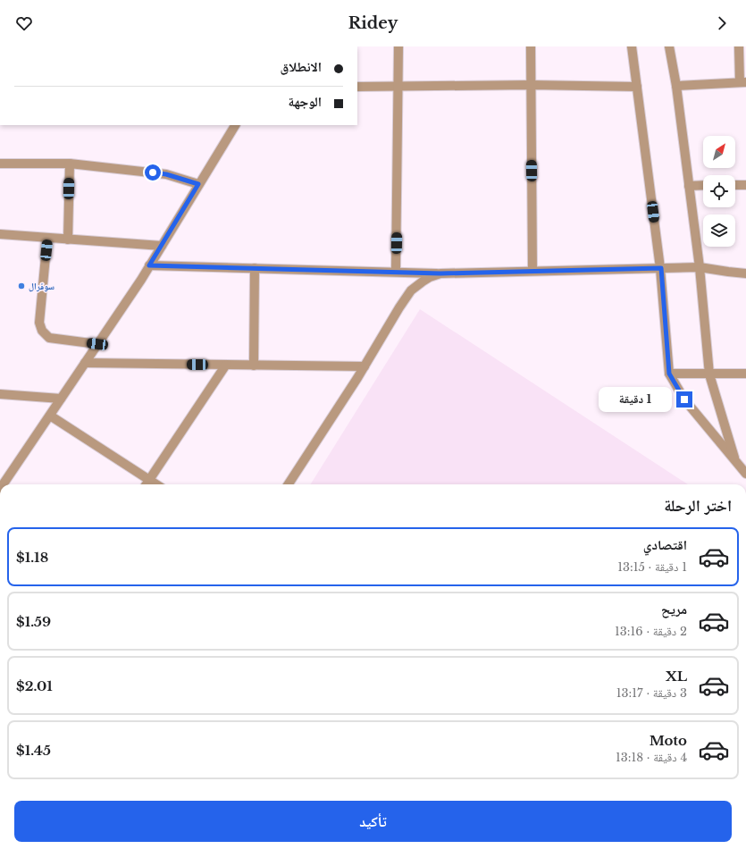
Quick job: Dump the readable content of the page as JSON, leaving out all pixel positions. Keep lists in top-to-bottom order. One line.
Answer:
{"places":["سوقرال"],"north":"top right","page":{"header":"Ridey","banner":["الانطلاق","الوجهة"],"bubble":"1 دقيقة","heading":"اختر الرحلة","list":[{"name":"اقتصادي","note":"1 دقيقة · 13:15","value":"$1.18"},{"name":"مريح","note":"2 دقيقة · 13:16","value":"$1.59"},{"name":"XL","note":"3 دقيقة · 13:17","value":"$2.01"},{"name":"Moto","note":"4 دقيقة · 13:18","value":"$1.45"}],"buttons":"تأكيد"}}
